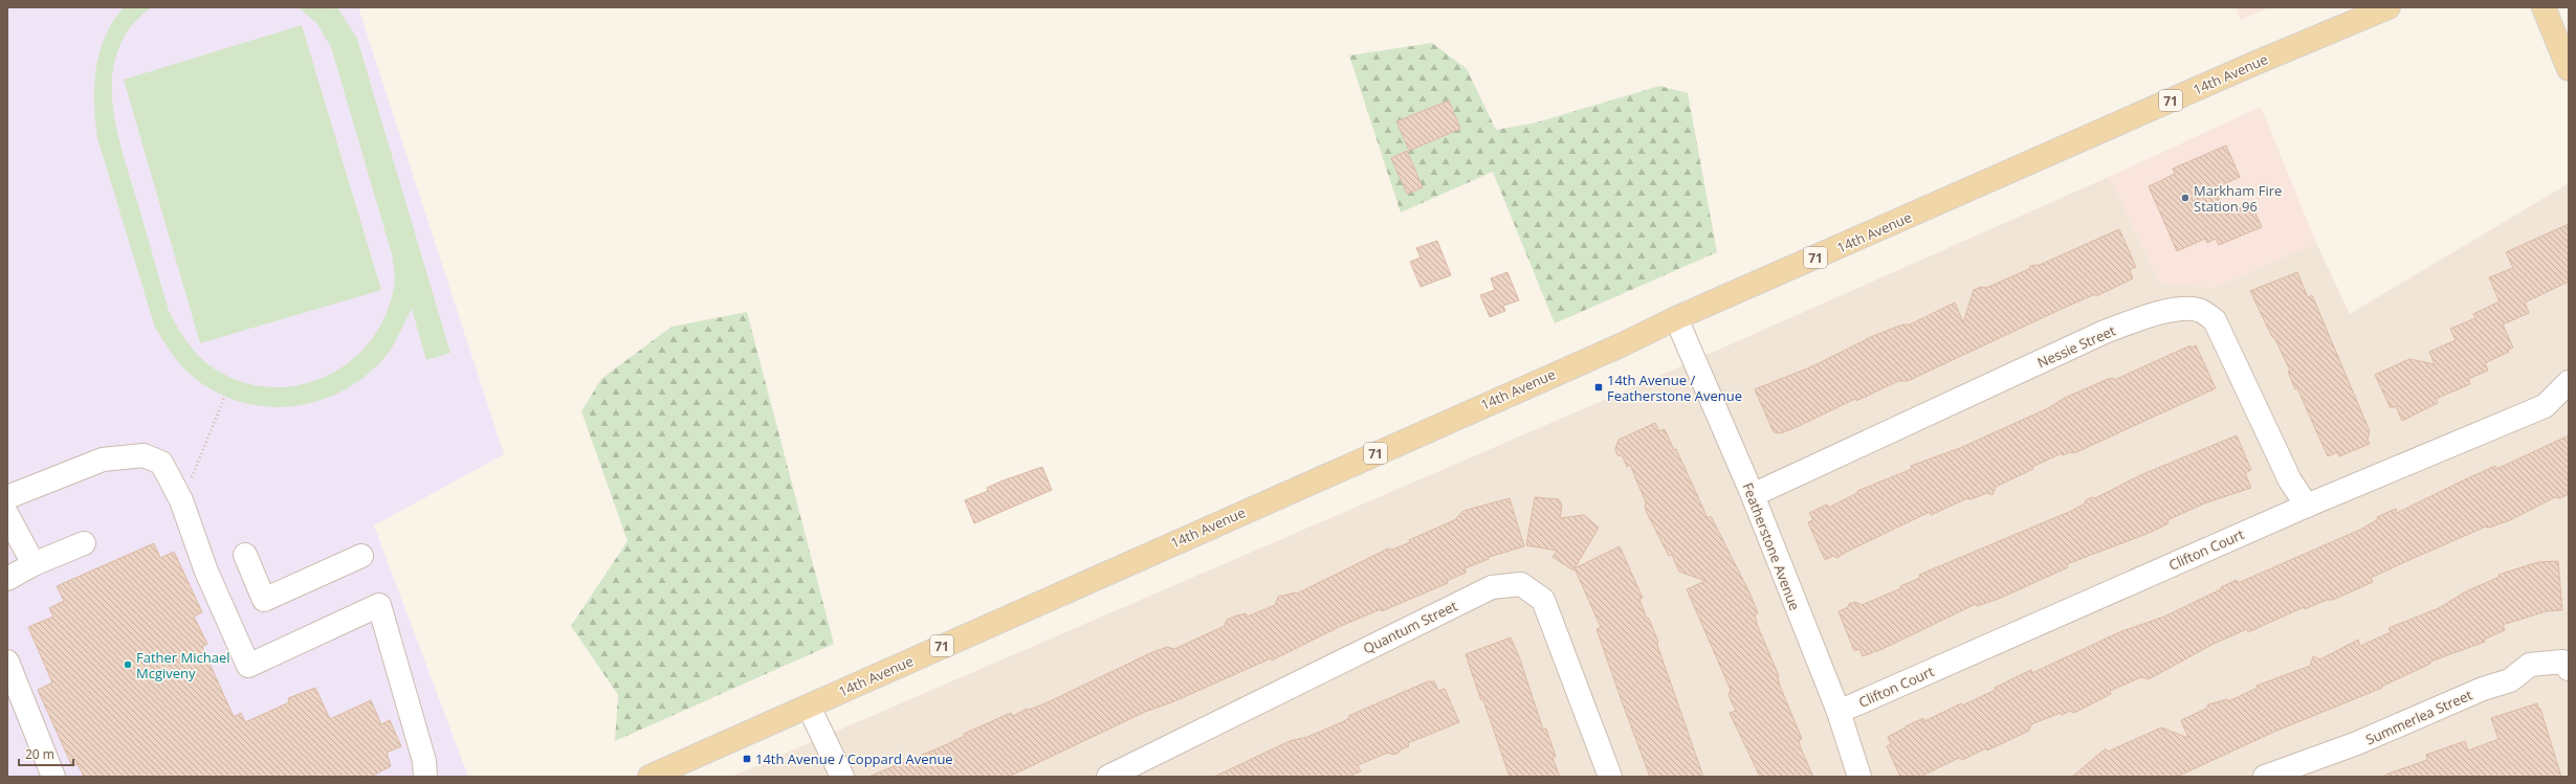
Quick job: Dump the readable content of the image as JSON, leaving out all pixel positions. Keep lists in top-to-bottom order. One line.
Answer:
{"streets":{"main road":["14th Avenue","71"],"street":["Nessie Street","Featherstone Avenue","Clifton Court","Quantum Street","Summerlea Street"]},"crossings":[["14th Avenue","Featherstone Avenue"],["Nessie Street","Featherstone Avenue"],["Nessie Street","Clifton Court"],["Featherstone Avenue","Clifton Court"]],"places":{"other":["Markham Fire Station 96","Father Michael Mcgiveny"],"transit":["14th Avenue / Featherstone Avenue","14th Avenue / Coppard Avenue"]},"scale_bar":"20 m"}
